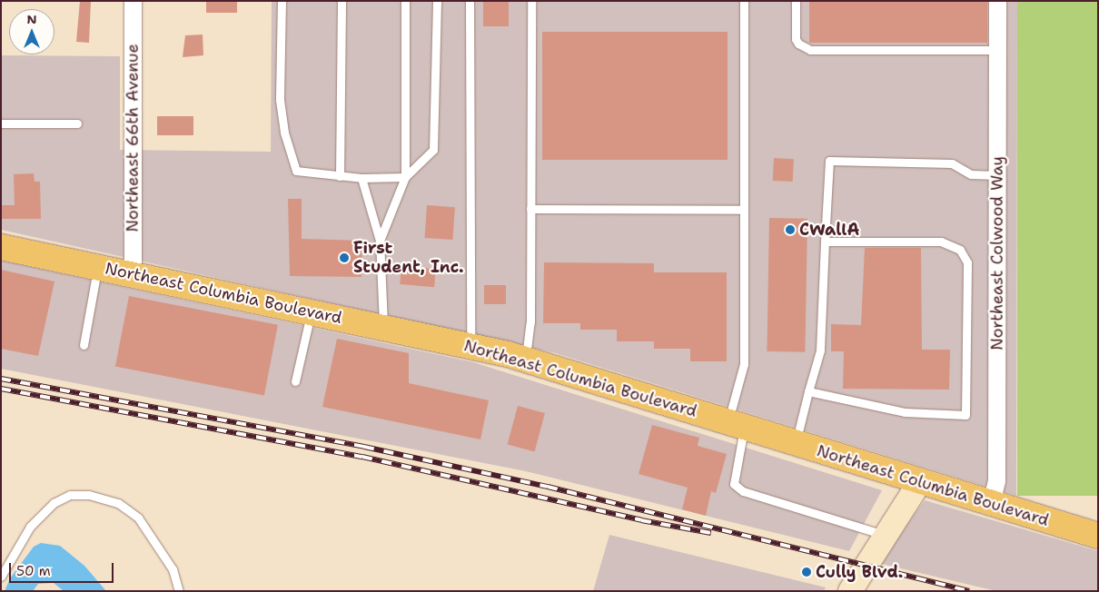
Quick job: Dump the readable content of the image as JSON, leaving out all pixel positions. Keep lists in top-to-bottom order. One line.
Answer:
{"streets":{"main road":["Northeast Columbia Boulevard"],"street":["Northeast 66th Avenue","Northeast Colwood Way"]},"crossings":[["Northeast 66th Avenue","Northeast Columbia Boulevard"],["Northeast Colwood Way","Northeast Columbia Boulevard"]],"places":["CWallA","First Student, Inc.","Cully Blvd."],"scale_bar":"50 m","north":"top"}
